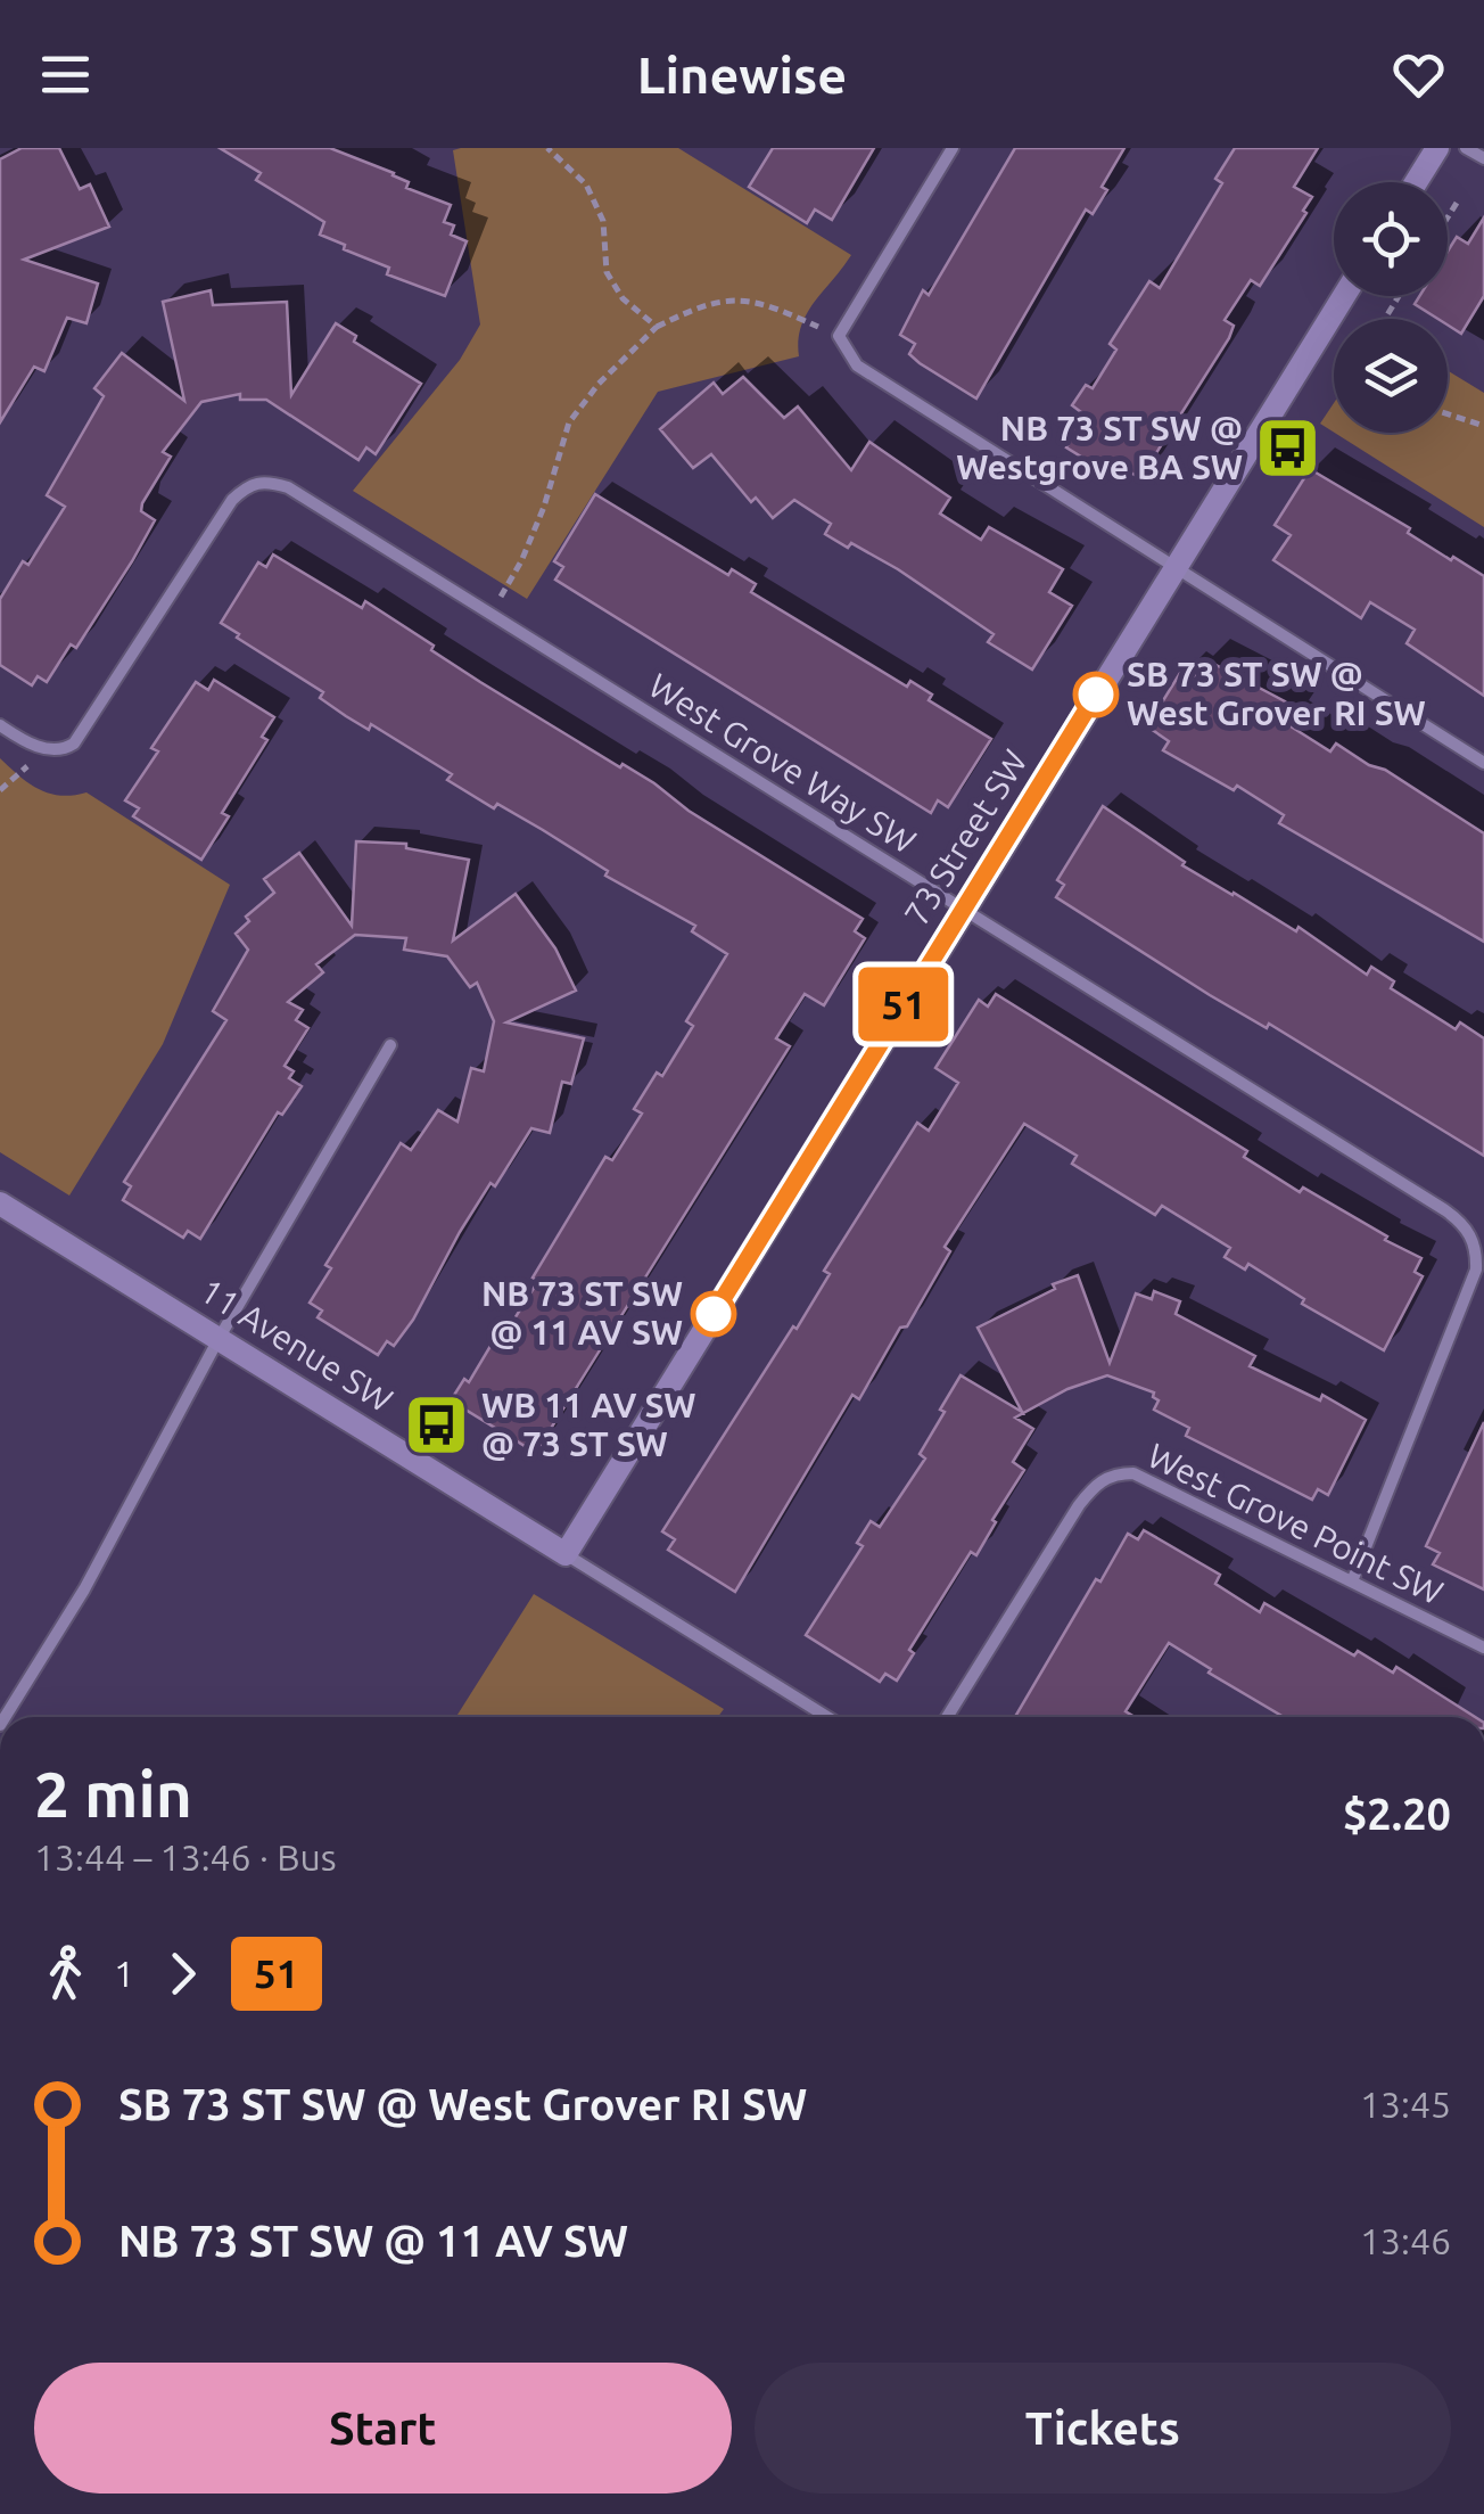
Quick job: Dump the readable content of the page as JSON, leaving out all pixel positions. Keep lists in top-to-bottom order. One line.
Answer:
{"streets":{"street":["West Grove Way SW","73 Street SW","11 Avenue SW","West Grove Point SW"]},"crossings":[["West Grove Way SW","73 Street SW"],["West Grove Way SW","West Grove Point SW"],["73 Street SW","11 Avenue SW"]],"places":{"bus stop":["NB 73 ST SW @ Westgrove BA SW","WB 11 AV SW @ 73 ST SW"],"other":["SB 73 ST SW @ West Grover RI SW","NB 73 ST SW @ 11 AV SW"]},"lines":["bus line 51"],"page":{"header":"Linewise","on_map":"51","heading":["2 min","13:44 – 13:46 · Bus","$2.20"],"legs":["1","51"],"list":[{"name":"SB 73 ST SW @ West Grover RI SW","value":"13:45"},{"name":"NB 73 ST SW @ 11 AV SW","value":"13:46"}],"buttons":["Start","Tickets"]}}
